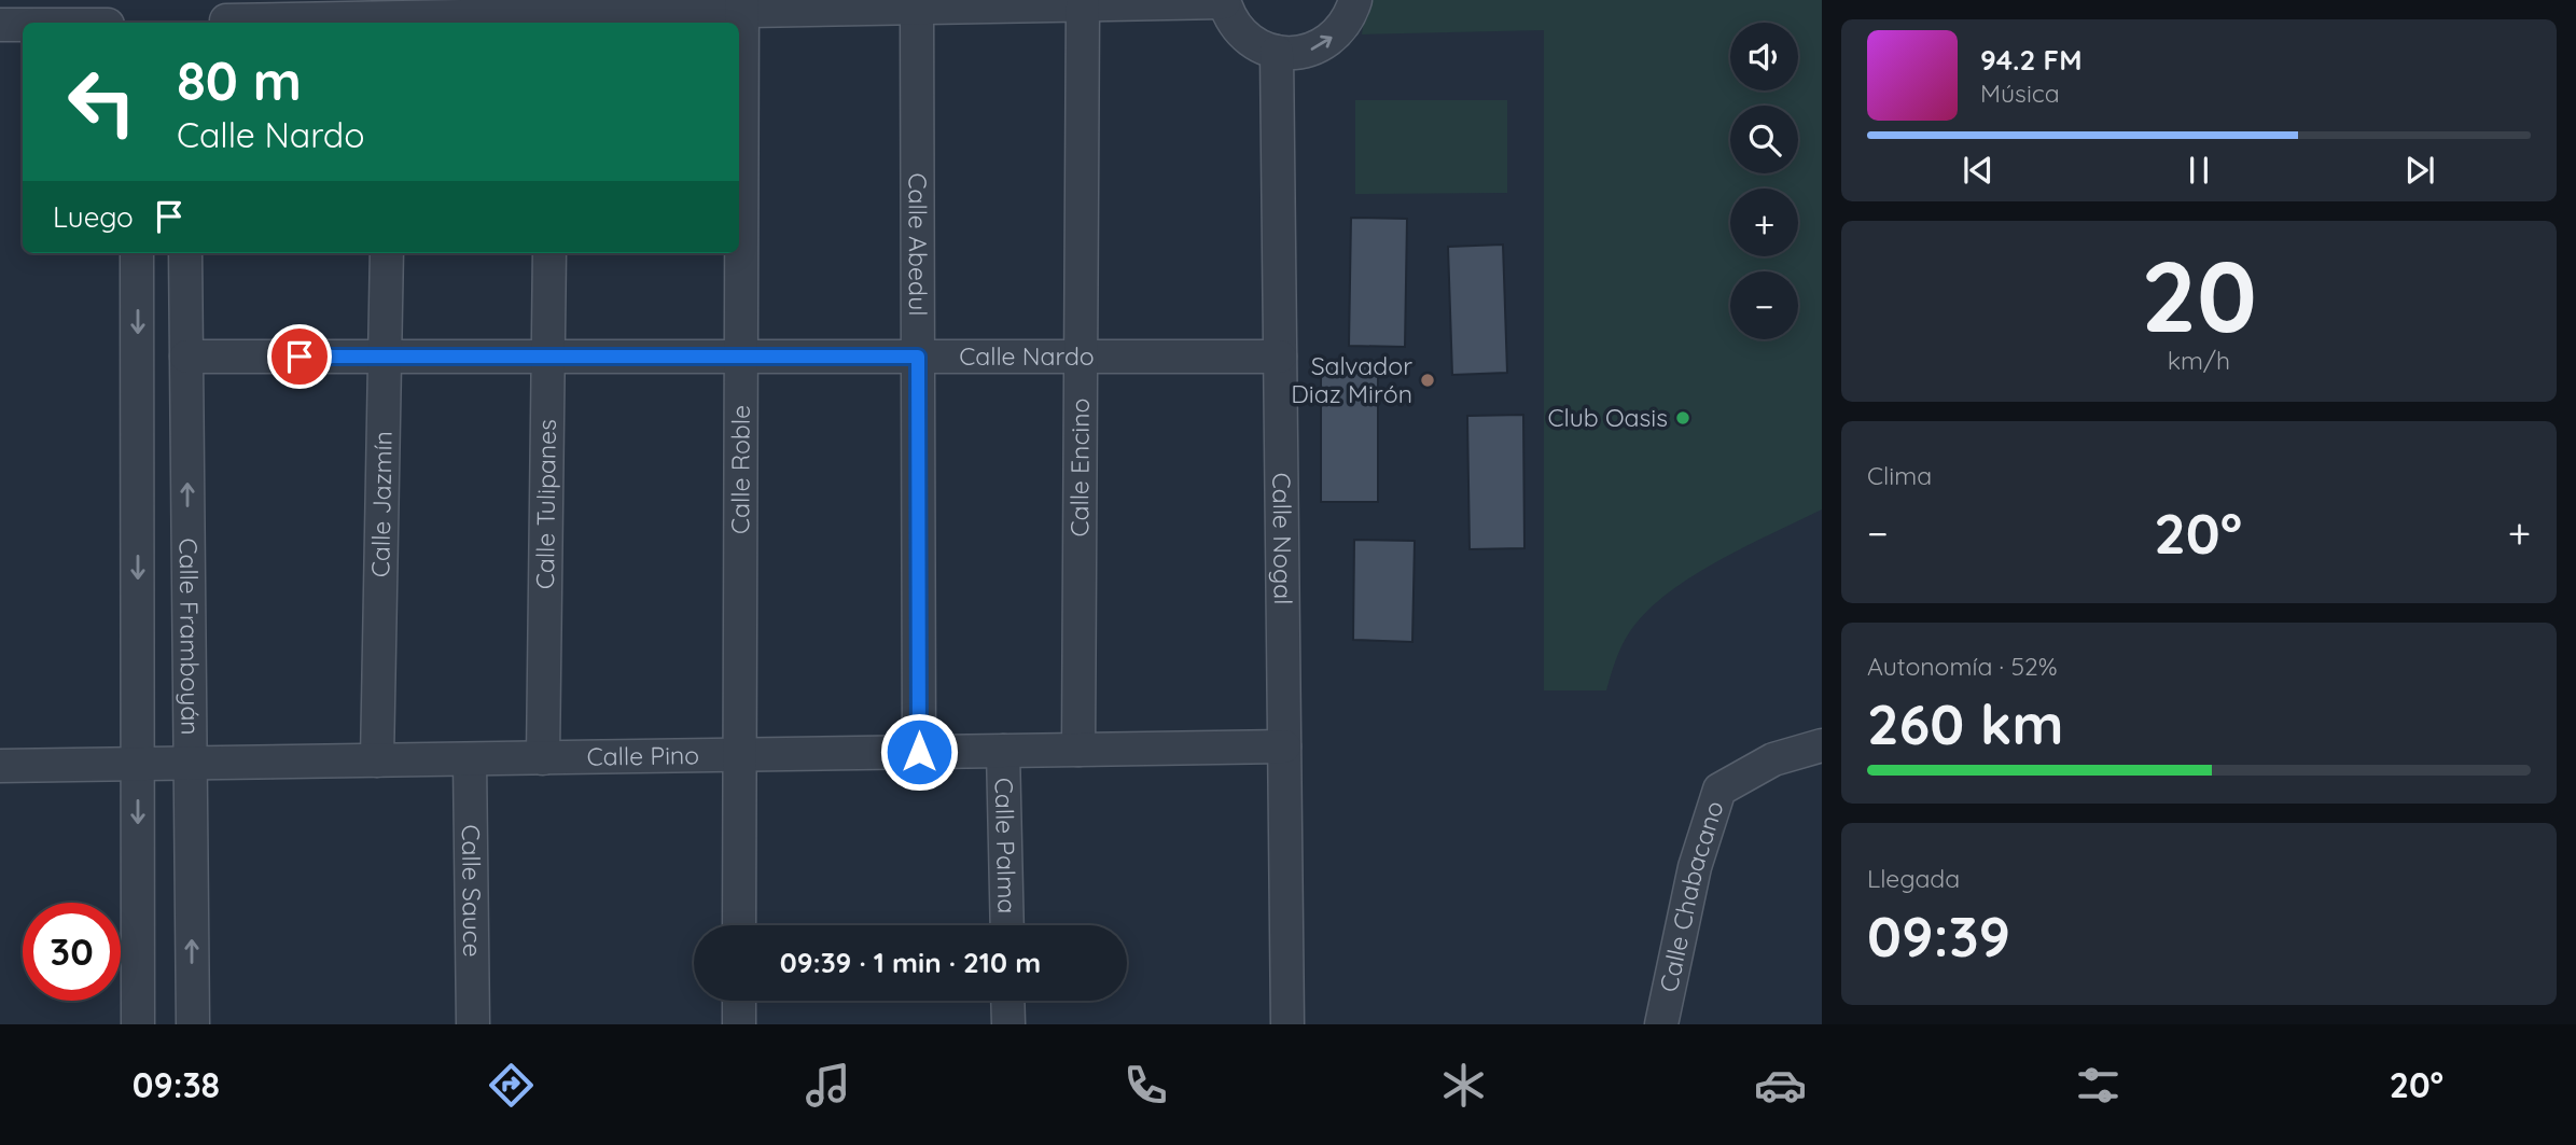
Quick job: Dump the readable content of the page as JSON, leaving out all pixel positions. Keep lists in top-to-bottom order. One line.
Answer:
{"streets":{"street":["Calle Abedul","Calle Nardo","Calle Encino","Calle Roble","Calle Tulipanes","Calle Jazmín","Calle Nogal","Calle Framboyán","Calle Pino","Calle Palma","Calle Sauce","Calle Chabacano"]},"crossings":[["Calle Abedul","Calle Nardo"],["Calle Abedul","Calle Pino"],["Calle Nardo","Calle Encino"],["Calle Nardo","Calle Roble"],["Calle Nardo","Calle Tulipanes"],["Calle Nardo","Calle Jazmín"],["Calle Nardo","Calle Nogal"],["Calle Nardo","Calle Framboyán"],["Calle Encino","Calle Pino"],["Calle Roble","Calle Pino"],["Calle Tulipanes","Calle Pino"],["Calle Jazmín","Calle Pino"],["Calle Nogal","Calle Pino"],["Calle Framboyán","Calle Pino"],["Calle Pino","Calle Palma"],["Calle Pino","Calle Sauce"]],"places":["Salvador Diaz Mirón","Club Oasis"],"page":{"map_buttons":["+","−"],"turn":["80 m","Calle Nardo"],"song":["94.2 FM","Música"],"then":"Luego","tile":[["20","km/h"],"Clima",["Autonomía · 52%","260 km"],["Llegada","09:39"]],"heat":["−","20°","+"],"limit":"30","trip":"09:39 · 1 min · 210 m","tabs":["09:38","20°"]}}
